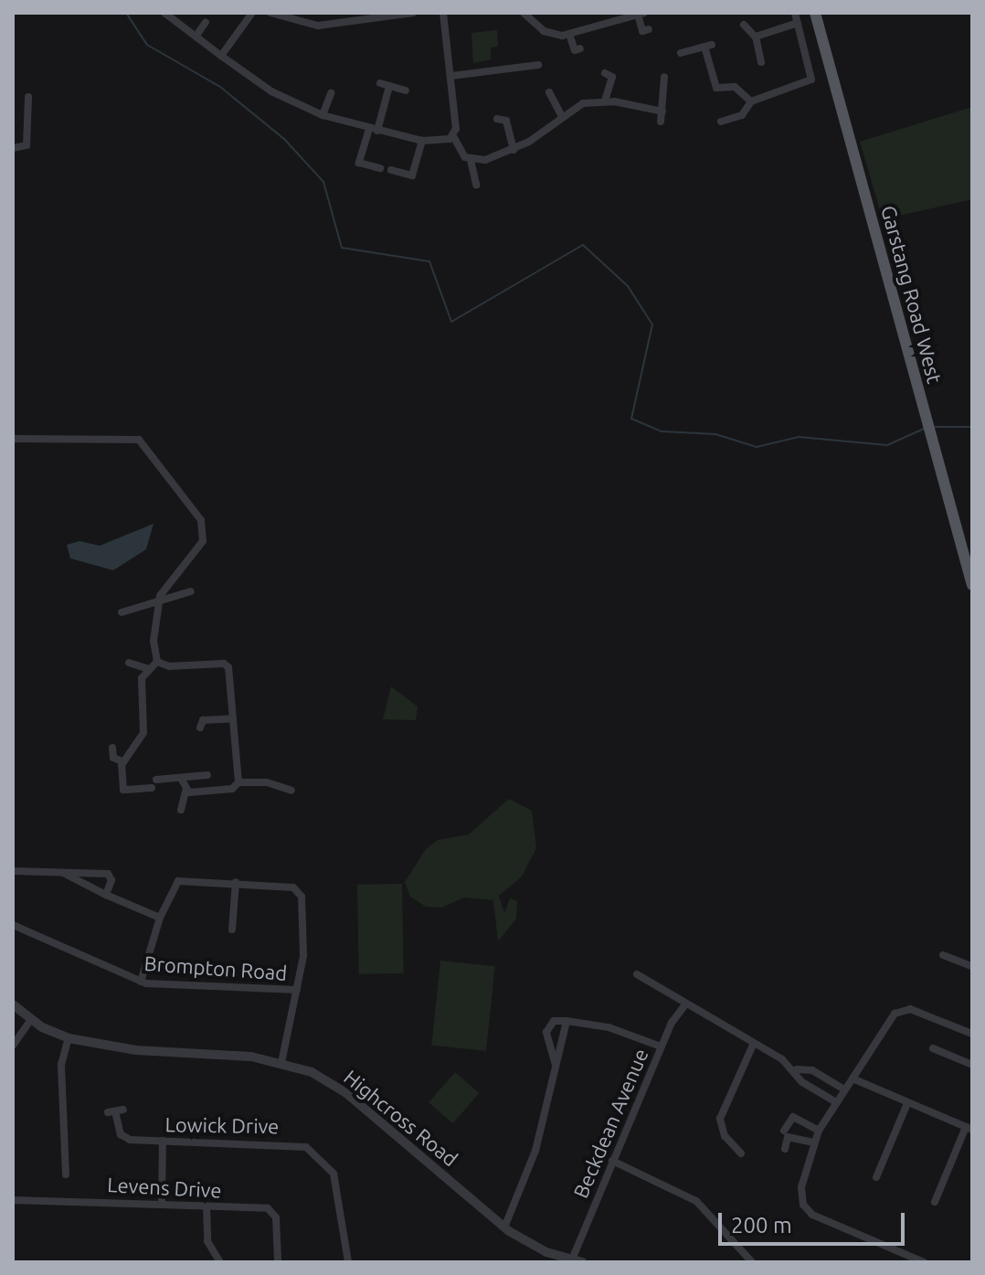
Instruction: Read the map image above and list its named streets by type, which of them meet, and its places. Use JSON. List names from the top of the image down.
{
  "streets": {
    "main road": ["Garstang Road West"],
    "street": [
      "Brompton Road",
      "Highcross Road",
      "Beckdean Avenue",
      "Lowick Drive",
      "Levens Drive"
    ]
  },
  "crossings": [
    ["Highcross Road", "Beckdean Avenue"]
  ],
  "scale_bar": "200 m"
}
